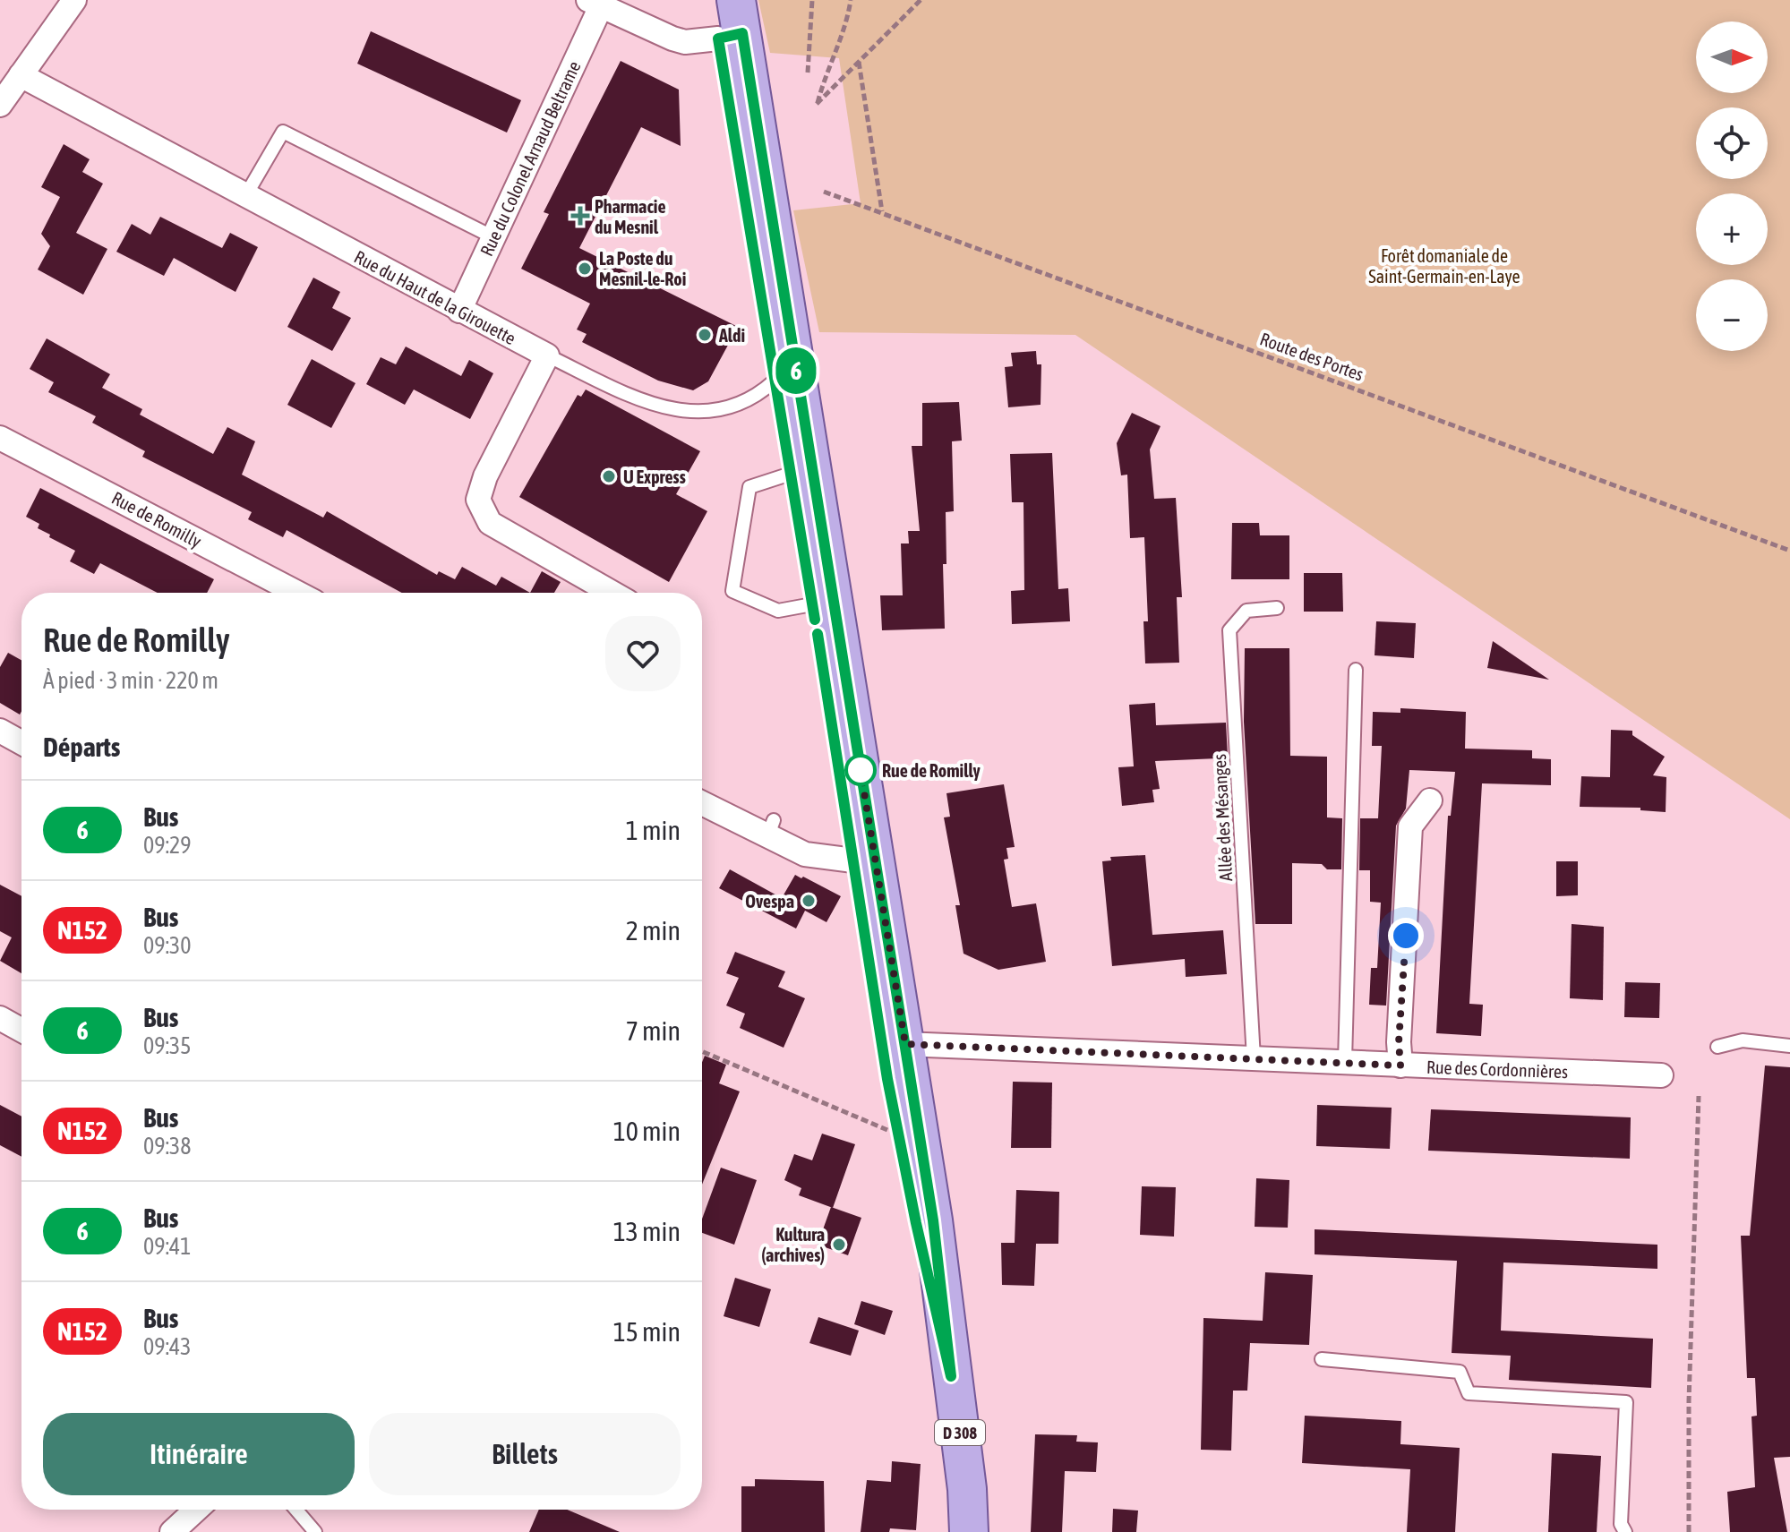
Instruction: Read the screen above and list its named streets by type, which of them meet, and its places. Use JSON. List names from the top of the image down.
{
  "streets": {
    "main road": ["D 308"],
    "street": [
      "Rue du Colonel Arnaud Beltrame",
      "Rue du Haut de la Girouette",
      "Rue de Romilly",
      "Rue des Cordonnières"
    ],
    "lane": ["Allée des Mésanges"],
    "path": ["Route des Portes"]
  },
  "crossings": [
    ["Rue du Colonel Arnaud Beltrame", "Rue du Haut de la Girouette"],
    ["Allée des Mésanges", "Rue des Cordonnières"],
    ["Rue des Cordonnières", "D 308"]
  ],
  "parks": ["Forêt domaniale de Saint-Germain-en-Laye"],
  "places": {
    "health": ["Pharmacie du Mesnil"],
    "other": [
      "La Poste du Mesnil-le-Roi",
      "Aldi",
      "U Express",
      "Rue de Romilly",
      "Ovespa",
      "Kultura (archives)"
    ]
  },
  "lines": ["bus line 6"],
  "north": "right",
  "page": {
    "on_map": "6",
    "map_buttons": ["+", "−"],
    "heading": [
      ["Rue de Romilly", "À pied · 3 min · 220 m"],
      "Départs"
    ],
    "list": [
      {
        "mark": "6",
        "name": "Bus",
        "note": "09:29",
        "value": "1 min"
      },
      {
        "mark": "N152",
        "name": "Bus",
        "note": "09:30",
        "value": "2 min"
      },
      {
        "mark": "6",
        "name": "Bus",
        "note": "09:35",
        "value": "7 min"
      },
      {
        "mark": "N152",
        "name": "Bus",
        "note": "09:38",
        "value": "10 min"
      },
      {
        "mark": "6",
        "name": "Bus",
        "note": "09:41",
        "value": "13 min"
      },
      {
        "mark": "N152",
        "name": "Bus",
        "note": "09:43",
        "value": "15 min"
      }
    ],
    "buttons": ["Itinéraire", "Billets"]
  }
}
